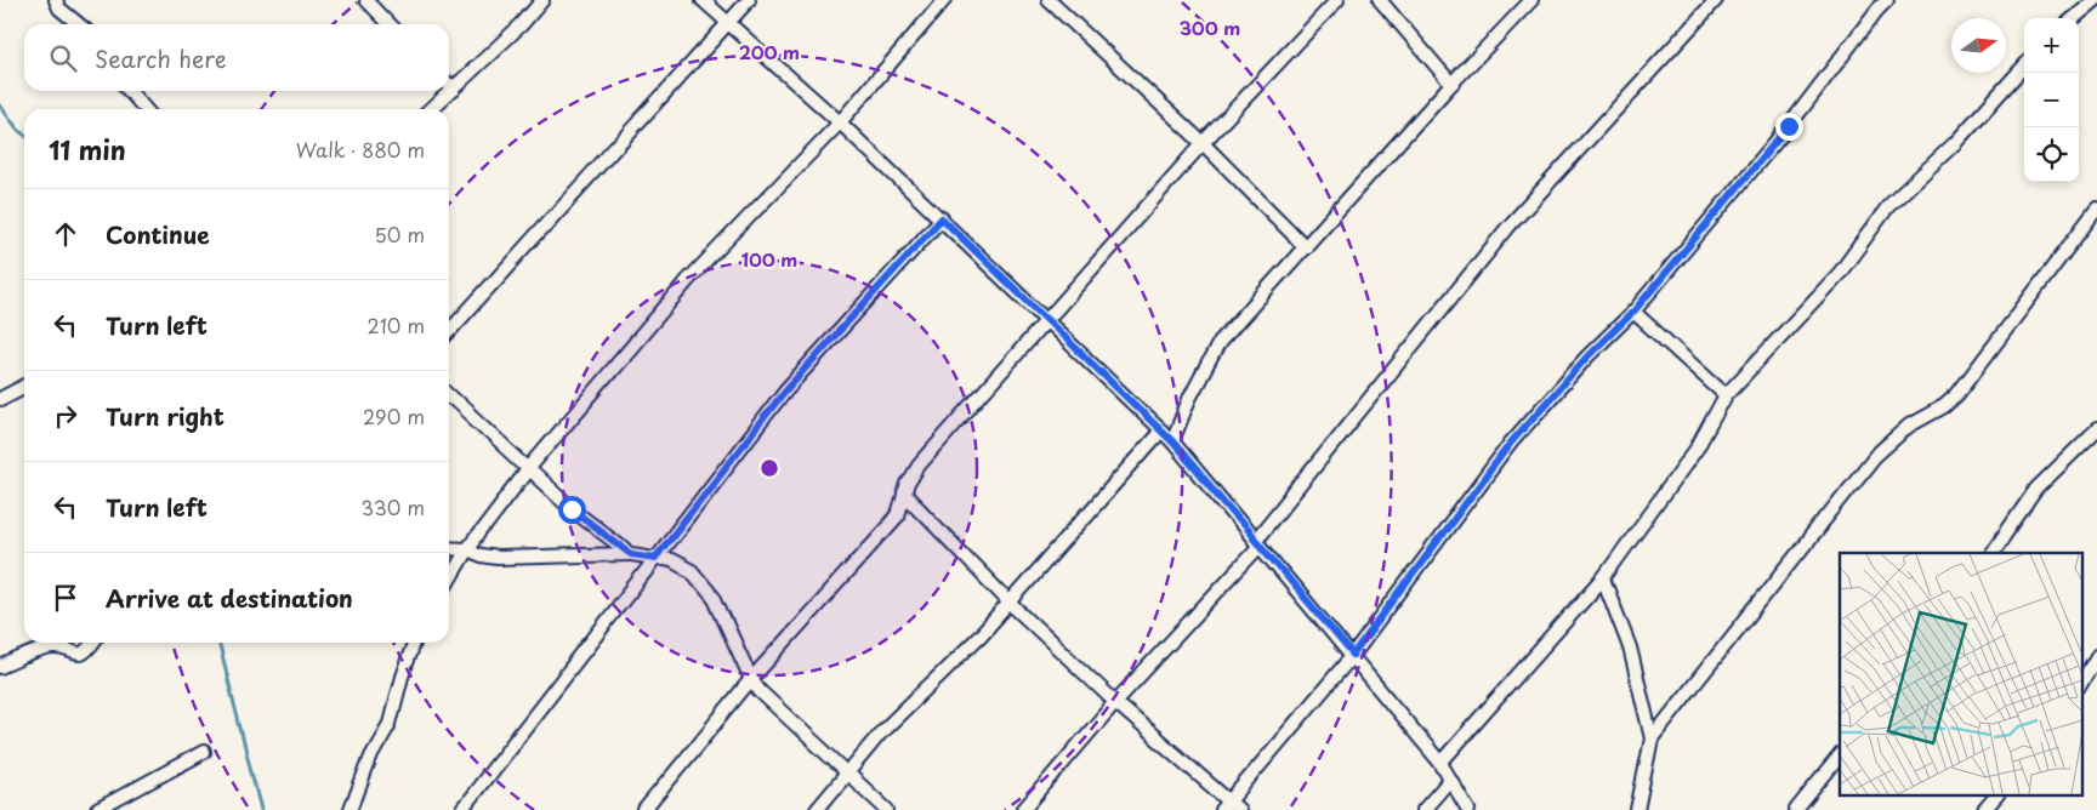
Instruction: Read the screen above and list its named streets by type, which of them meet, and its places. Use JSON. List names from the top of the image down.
{
  "north": "right",
  "page": {
    "map_buttons": ["+", "−"],
    "search": "Search here",
    "heading": ["11 min", "Walk · 880 m"],
    "list": [
      ["Continue", "50 m"],
      ["Turn left", "210 m"],
      ["Turn right", "290 m"],
      ["Turn left", "330 m"],
      "Arrive at destination"
    ]
  },
  "rings": ["300 m", "200 m", "100 m"]
}
